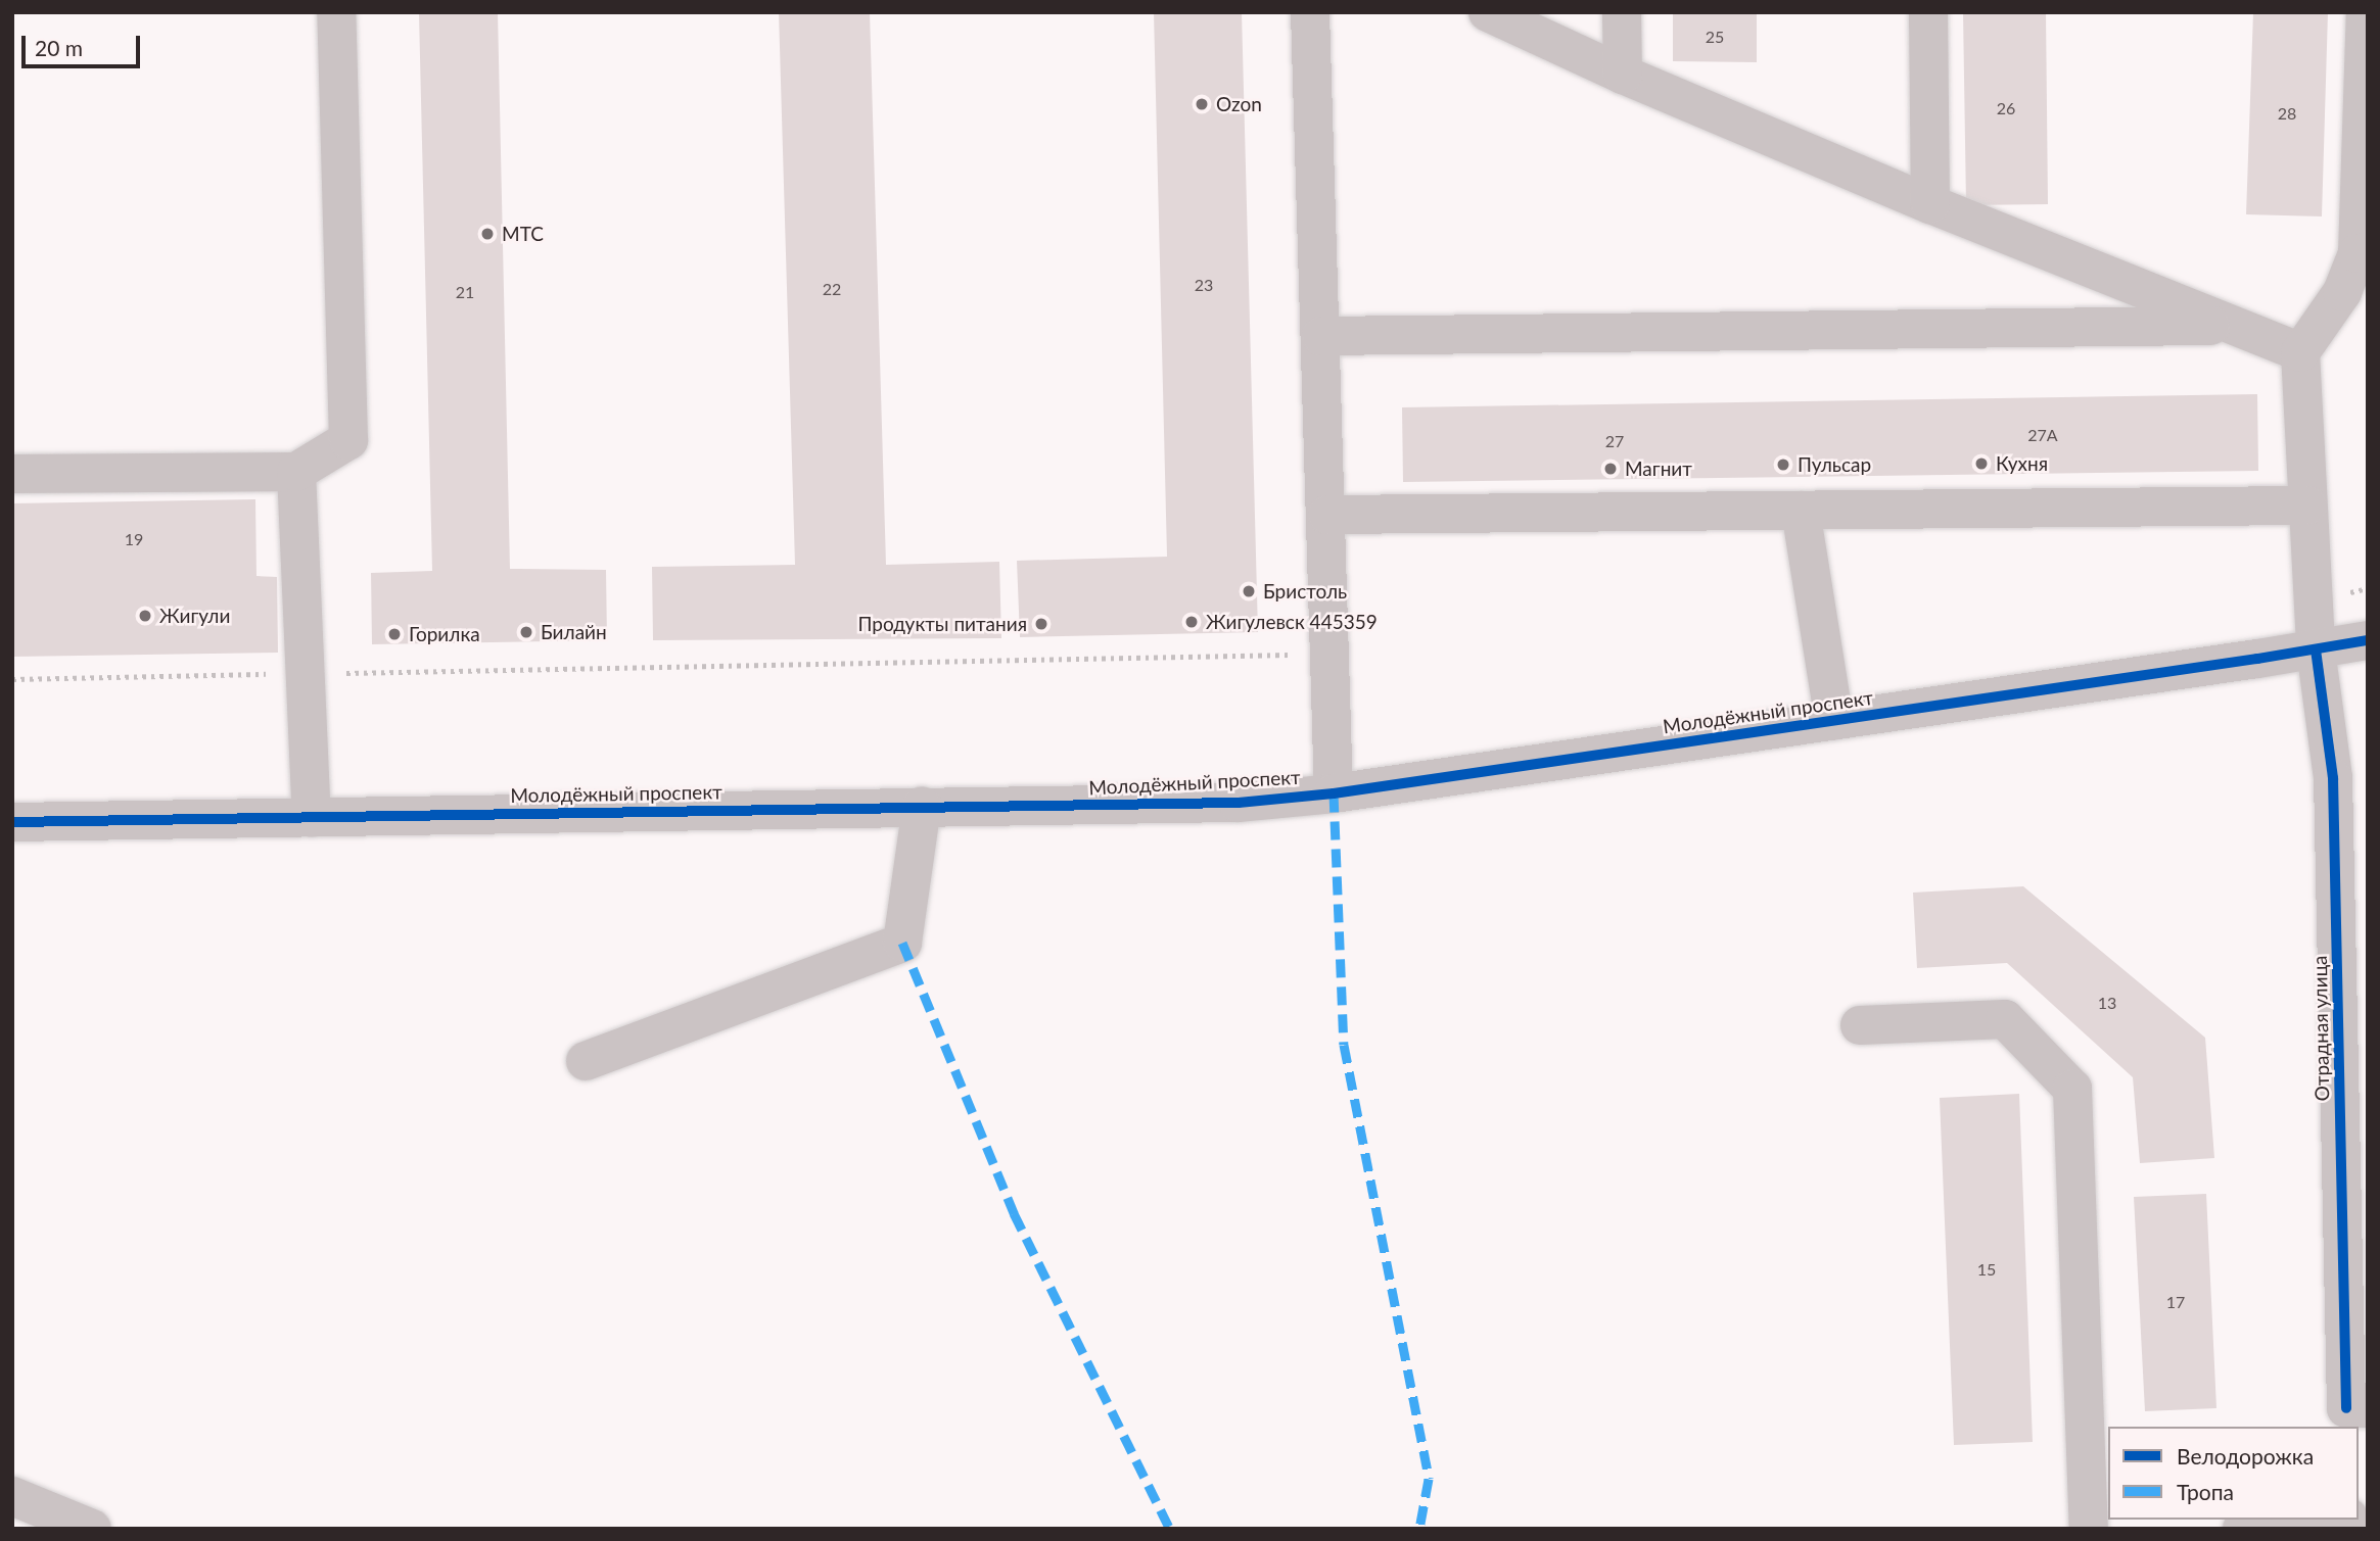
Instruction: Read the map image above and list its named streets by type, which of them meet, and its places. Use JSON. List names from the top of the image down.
{
  "streets": {
    "street": ["Молодёжный проспект", "Отрадная улица"]
  },
  "crossings": [
    ["Молодёжный проспект", "Отрадная улица"]
  ],
  "places": [
    "Ozon",
    "МТС",
    "Кухня",
    "Пульсар",
    "Магнит",
    "Бристоль",
    "Жигули",
    "Жигулевск 445359",
    "Продукты питания",
    "Билайн",
    "Горилка"
  ],
  "house_numbers": [
    "25",
    "26",
    "28",
    "23",
    "22",
    "21",
    "27А",
    "27",
    "19",
    "13",
    "15",
    "17"
  ],
  "legend": ["Велодорожка", "Тропа"],
  "scale_bar": "20 m"
}
